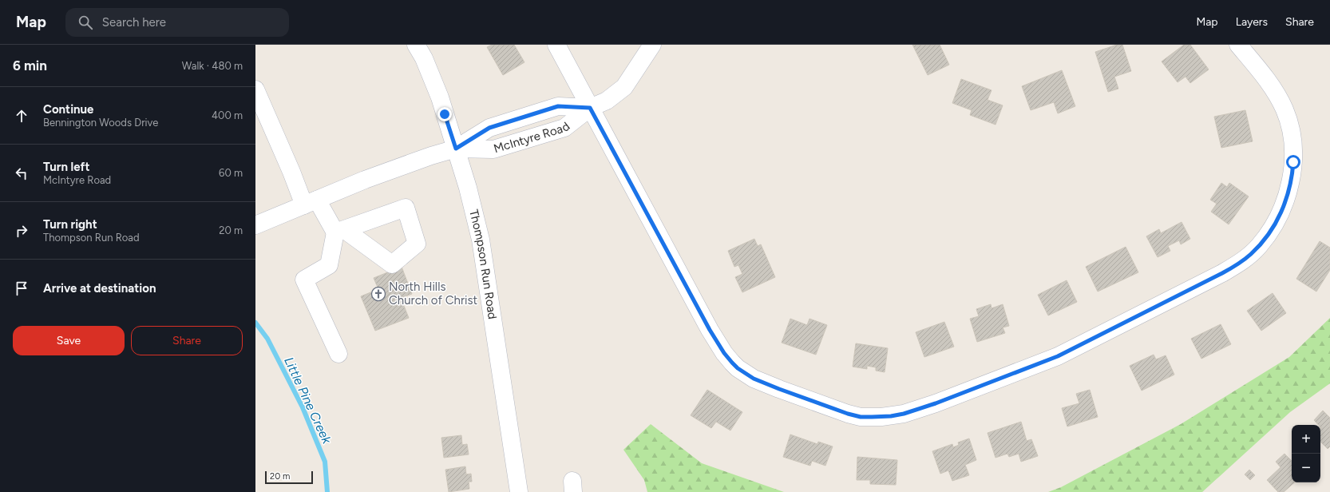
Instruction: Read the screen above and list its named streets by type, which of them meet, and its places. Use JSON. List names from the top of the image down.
{
  "streets": {
    "street": ["McIntyre Road", "Thompson Run Road"]
  },
  "crossings": [
    ["McIntyre Road", "Thompson Run Road"]
  ],
  "water": ["Little Pine Creek"],
  "places": {
    "church": ["North Hills Church of Christ"]
  },
  "scale_bar": "20 m",
  "page": {
    "header": "Map",
    "search": "Search here",
    "nav": ["Map", "Layers", "Share"],
    "heading": ["6 min", "Walk · 480 m"],
    "list": [
      ["Continue", "Bennington Woods Drive", "400 m"],
      ["Turn left", "McIntyre Road", "60 m"],
      ["Turn right", "Thompson Run Road", "20 m"],
      "Arrive at destination"
    ],
    "buttons": ["Save", "Share"],
    "map_buttons": ["+", "−"],
    "scale": "20 m"
  }
}
